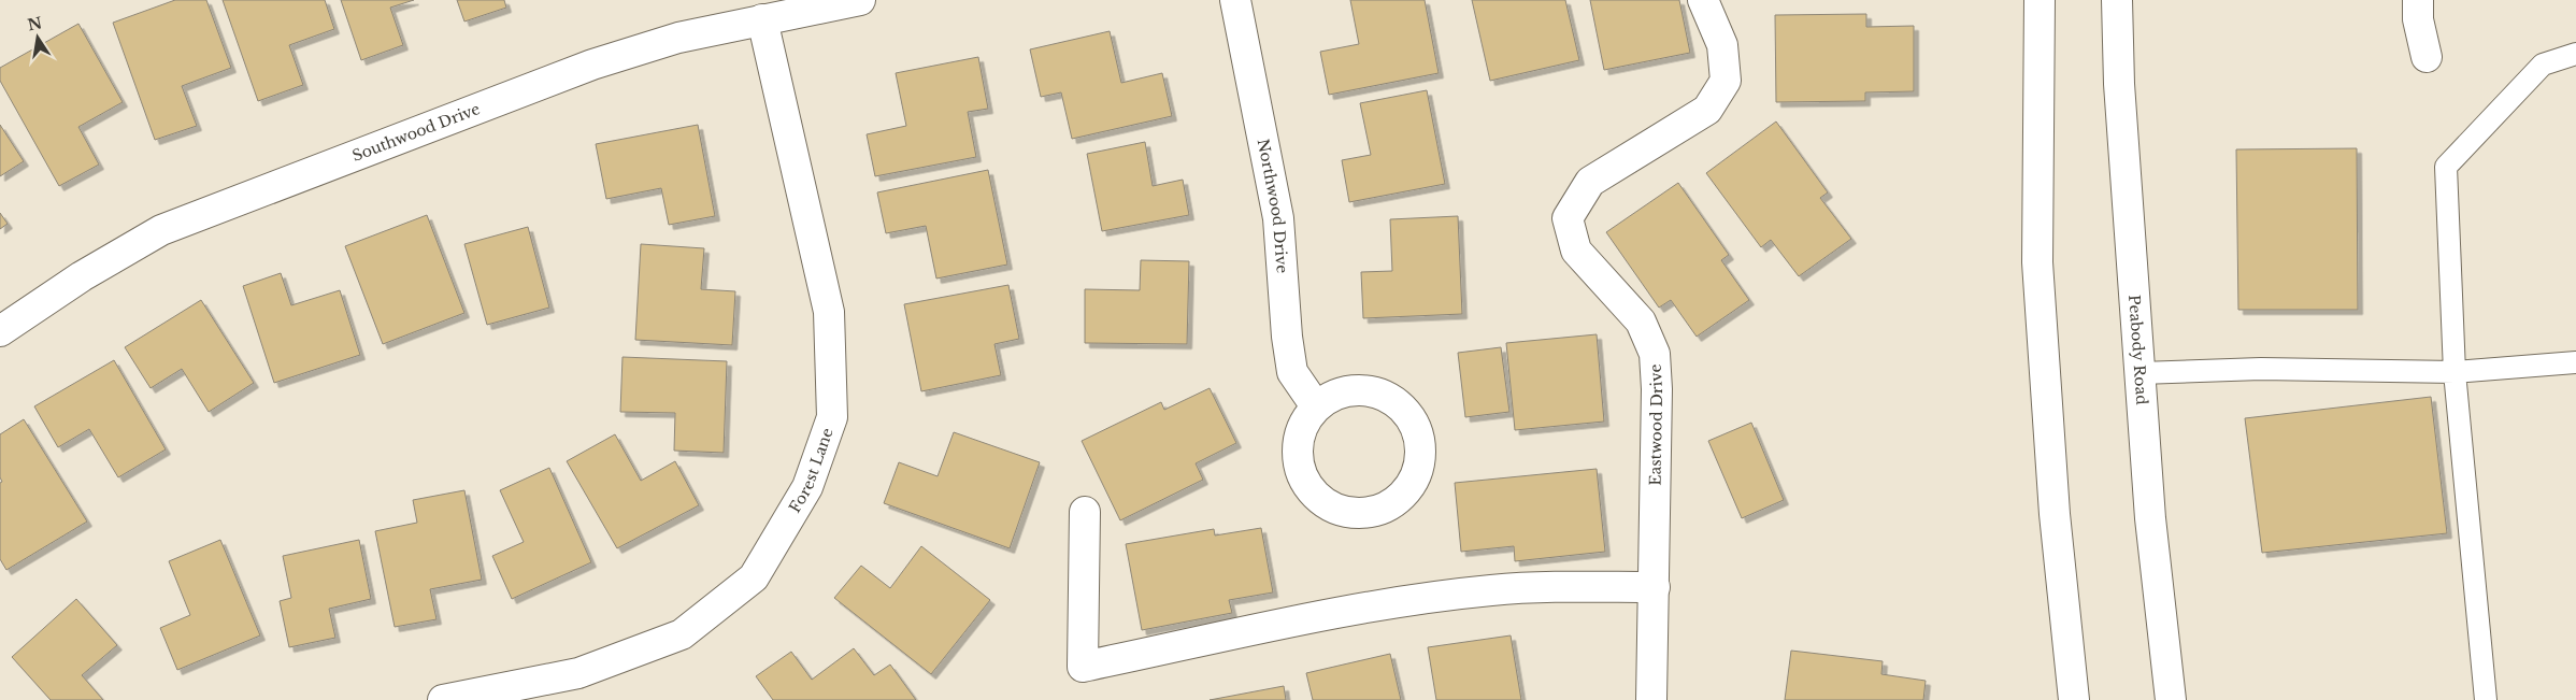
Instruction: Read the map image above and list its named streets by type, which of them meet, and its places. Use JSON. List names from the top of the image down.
{
  "streets": {
    "street": [
      "Southwood Drive",
      "Northwood Drive",
      "Peabody Road",
      "Eastwood Drive",
      "Forest Lane"
    ]
  },
  "crossings": [
    ["Southwood Drive", "Forest Lane"]
  ],
  "north": "top"
}
